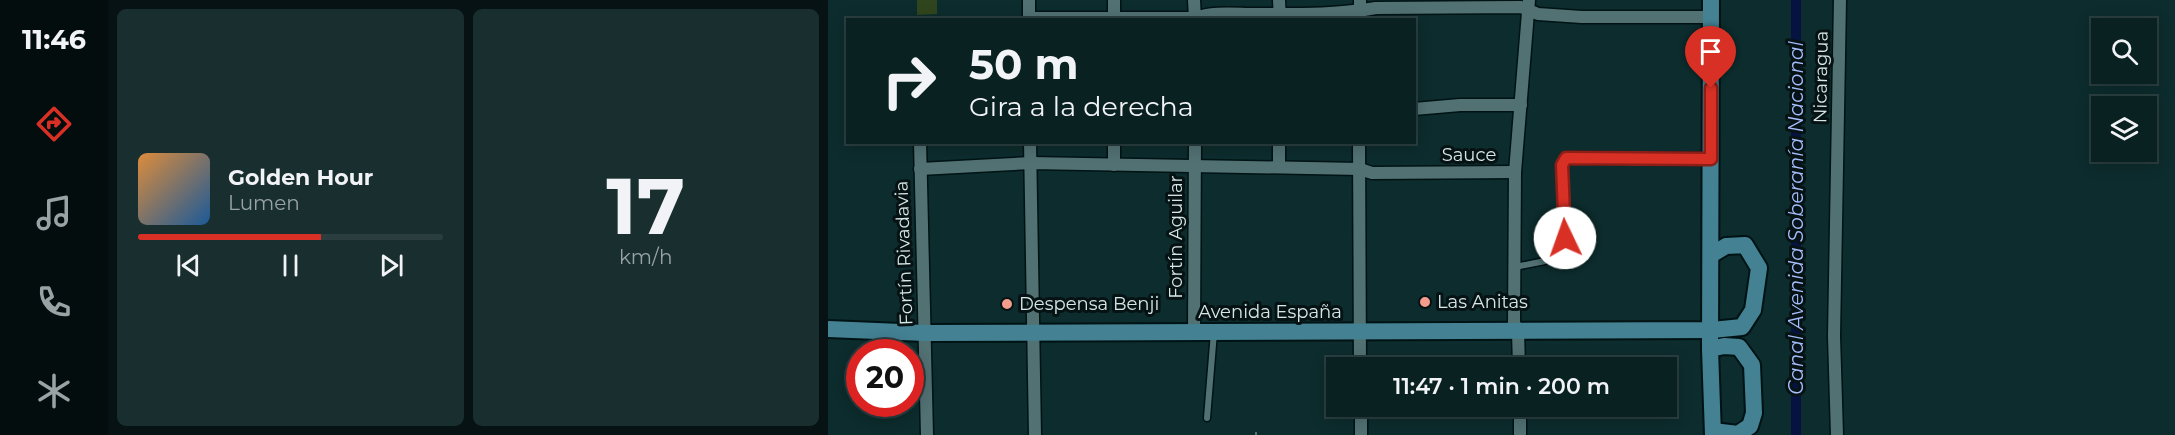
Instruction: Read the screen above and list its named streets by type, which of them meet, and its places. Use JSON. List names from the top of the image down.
{
  "streets": {
    "main road": ["Avenida España"],
    "street": [
      "Nicaragua",
      "Sauce",
      "Fortín Aguilar",
      "Fortín Rivadavia"
    ]
  },
  "crossings": [
    ["Sauce", "Fortín Aguilar"],
    ["Sauce", "Fortín Rivadavia"],
    ["Fortín Aguilar", "Avenida España"],
    ["Fortín Rivadavia", "Avenida España"]
  ],
  "water": ["Canal Avenida Soberanía Nacional"],
  "places": ["Las Anitas", "Despensa Benji"],
  "page": {
    "tabs": "11:46",
    "tile": ["17", "km/h"],
    "turn": ["50 m", "Gira a la derecha"],
    "song": ["Golden Hour", "Lumen"],
    "limit": "20",
    "trip": "11:47 · 1 min · 200 m"
  }
}
